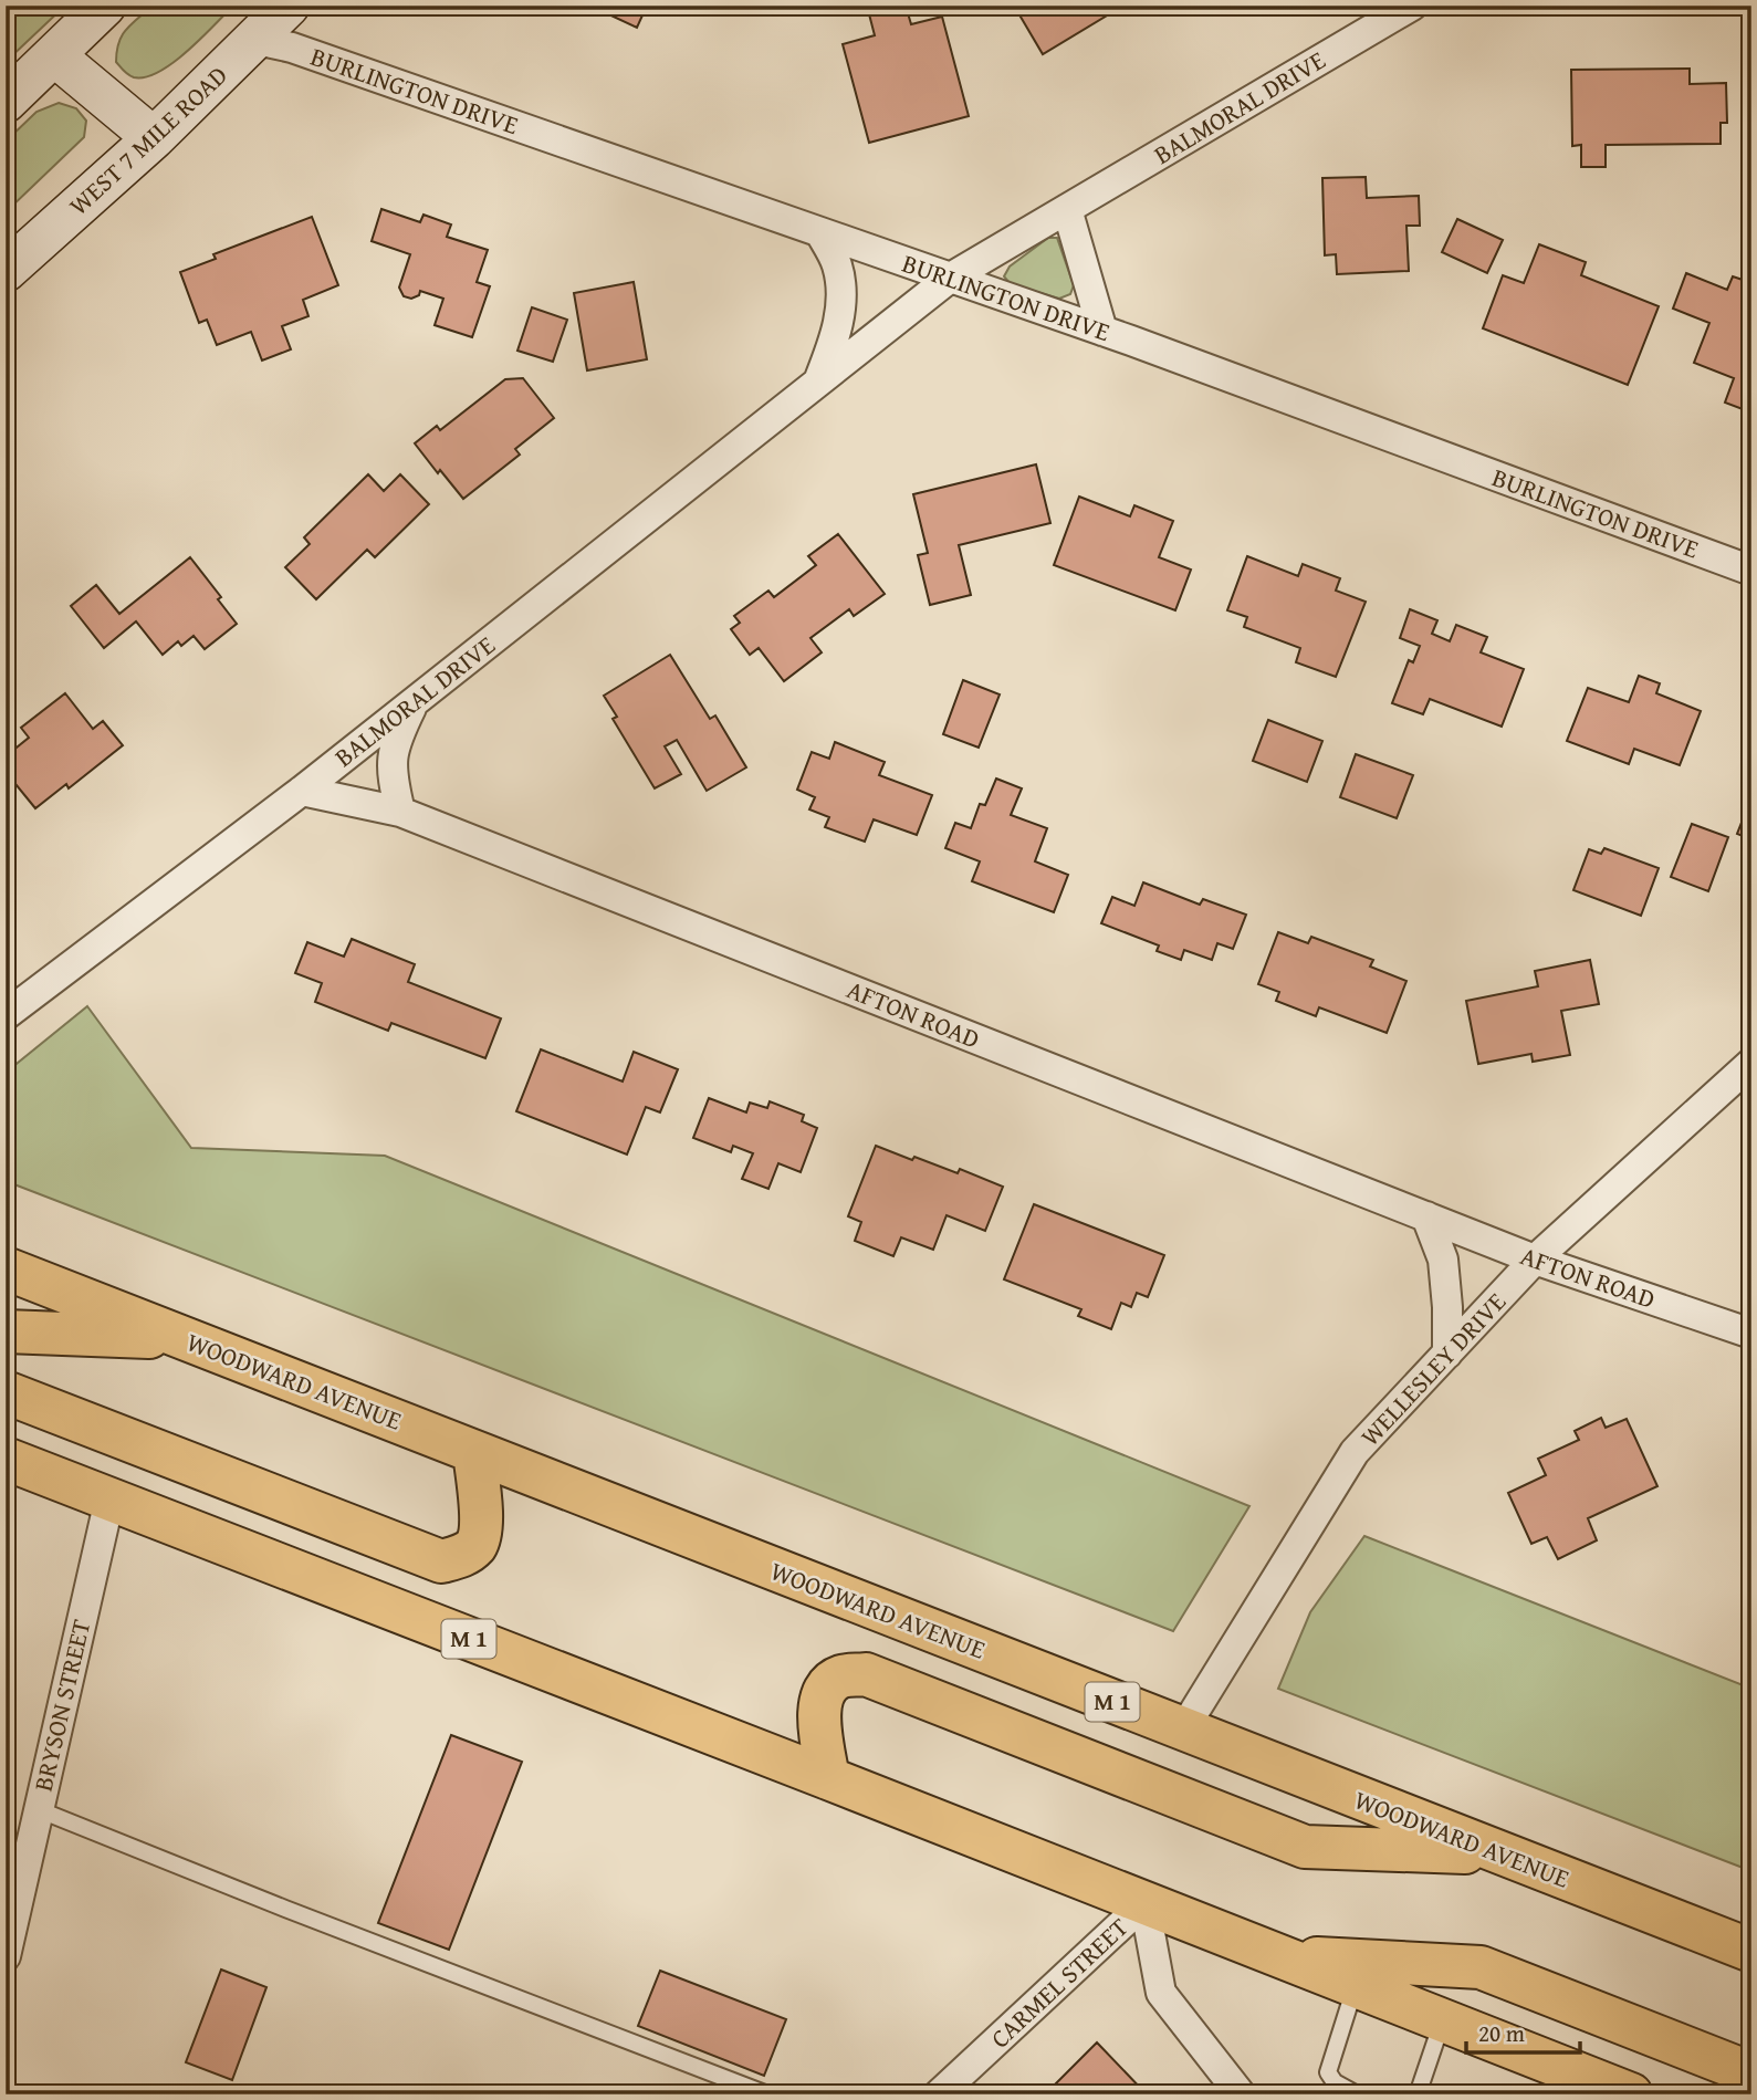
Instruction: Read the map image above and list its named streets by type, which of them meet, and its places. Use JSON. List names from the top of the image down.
{
  "streets": {
    "main road": ["WEST 7 MILE ROAD", "WOODWARD AVENUE", "M 1"],
    "street": [
      "BURLINGTON DRIVE",
      "BALMORAL DRIVE",
      "AFTON ROAD",
      "WELLESLEY DRIVE",
      "BRYSON STREET",
      "CARMEL STREET"
    ]
  },
  "crossings": [
    ["BURLINGTON DRIVE", "BALMORAL DRIVE"],
    ["BURLINGTON DRIVE", "WEST 7 MILE ROAD"],
    ["BALMORAL DRIVE", "AFTON ROAD"],
    ["AFTON ROAD", "WELLESLEY DRIVE"],
    ["WELLESLEY DRIVE", "WOODWARD AVENUE"],
    ["M 1", "BRYSON STREET"],
    ["M 1", "CARMEL STREET"]
  ],
  "scale_bar": "20 m"
}
